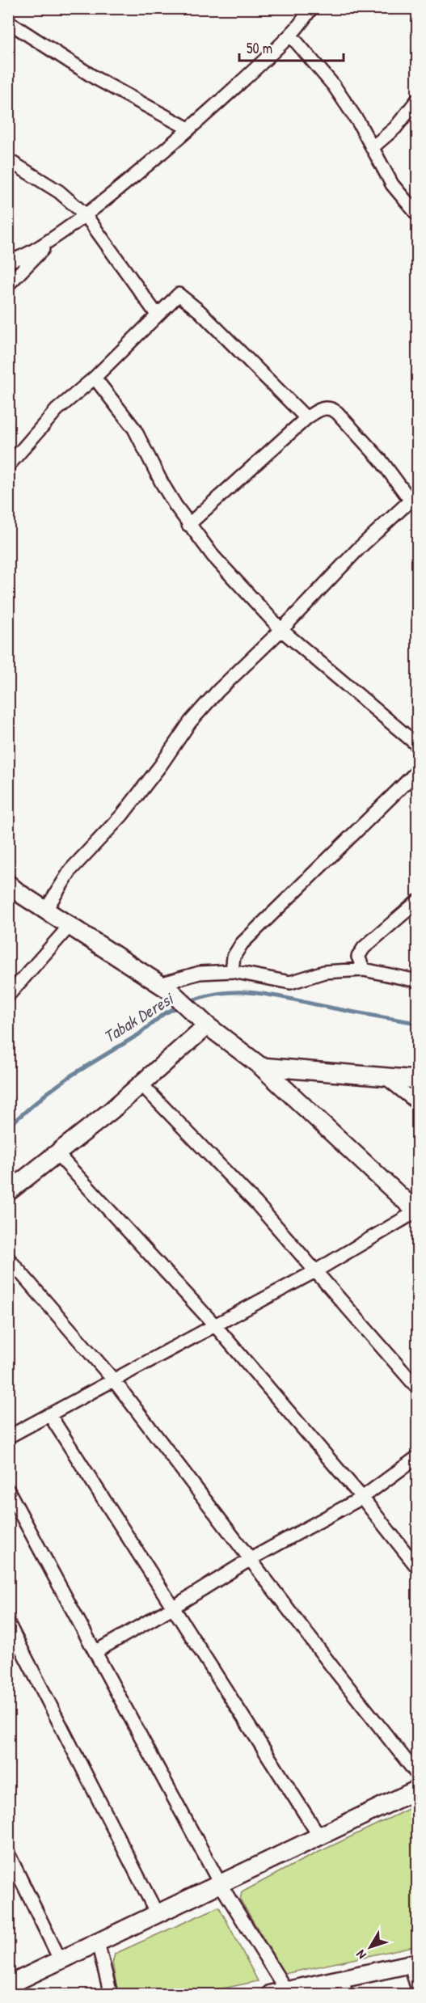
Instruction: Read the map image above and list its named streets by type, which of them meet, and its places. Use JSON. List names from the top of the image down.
{
  "water": ["Tabak Deresi"],
  "scale_bar": "50 m",
  "north": "bottom left"
}
